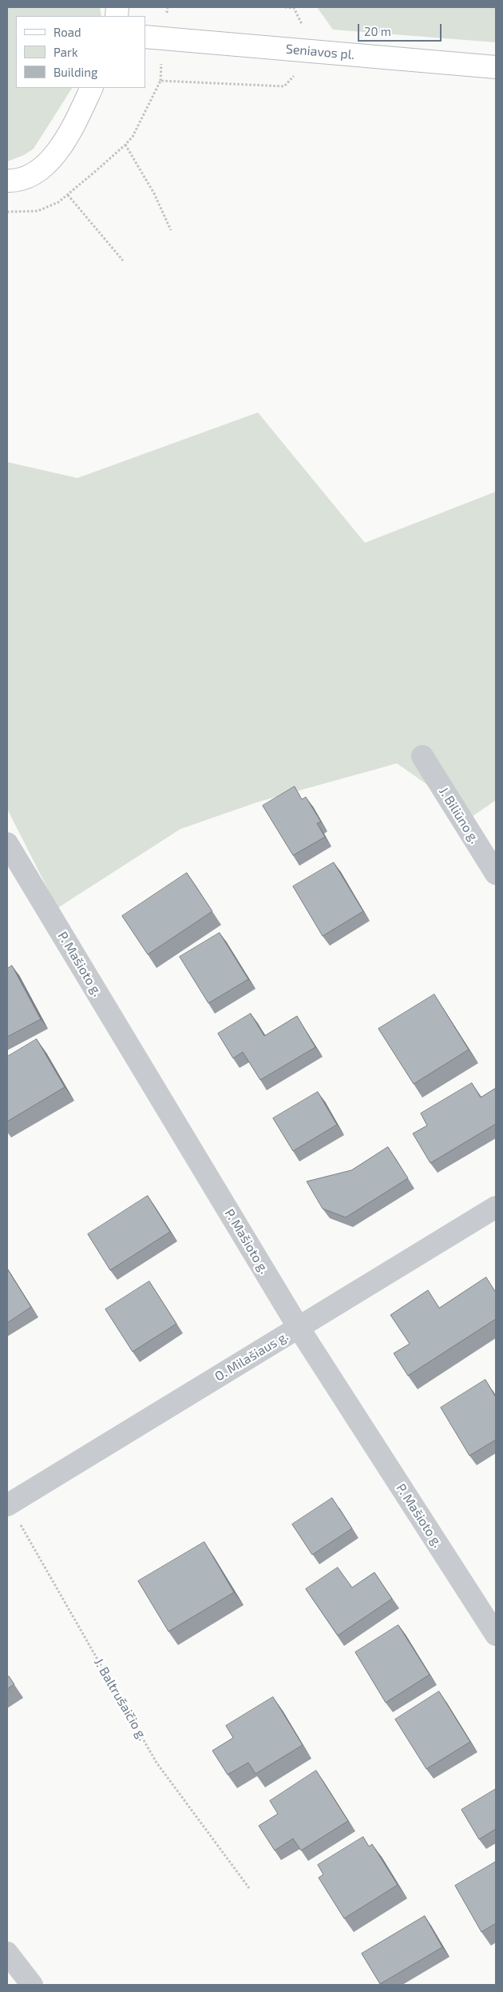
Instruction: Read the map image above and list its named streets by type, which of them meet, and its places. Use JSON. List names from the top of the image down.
{
  "streets": {
    "street": [
      "Seniavos pl.",
      "J. Biliūno g.",
      "P. Mašioto g.",
      "O. Milašiaus g."
    ],
    "path": ["J. Baltrušaičio g."]
  },
  "crossings": [
    ["P. Mašioto g.", "O. Milašiaus g."],
    ["O. Milašiaus g.", "J. Baltrušaičio g."]
  ],
  "legend": ["Road", "Park", "Building"],
  "scale_bar": "20 m"
}
